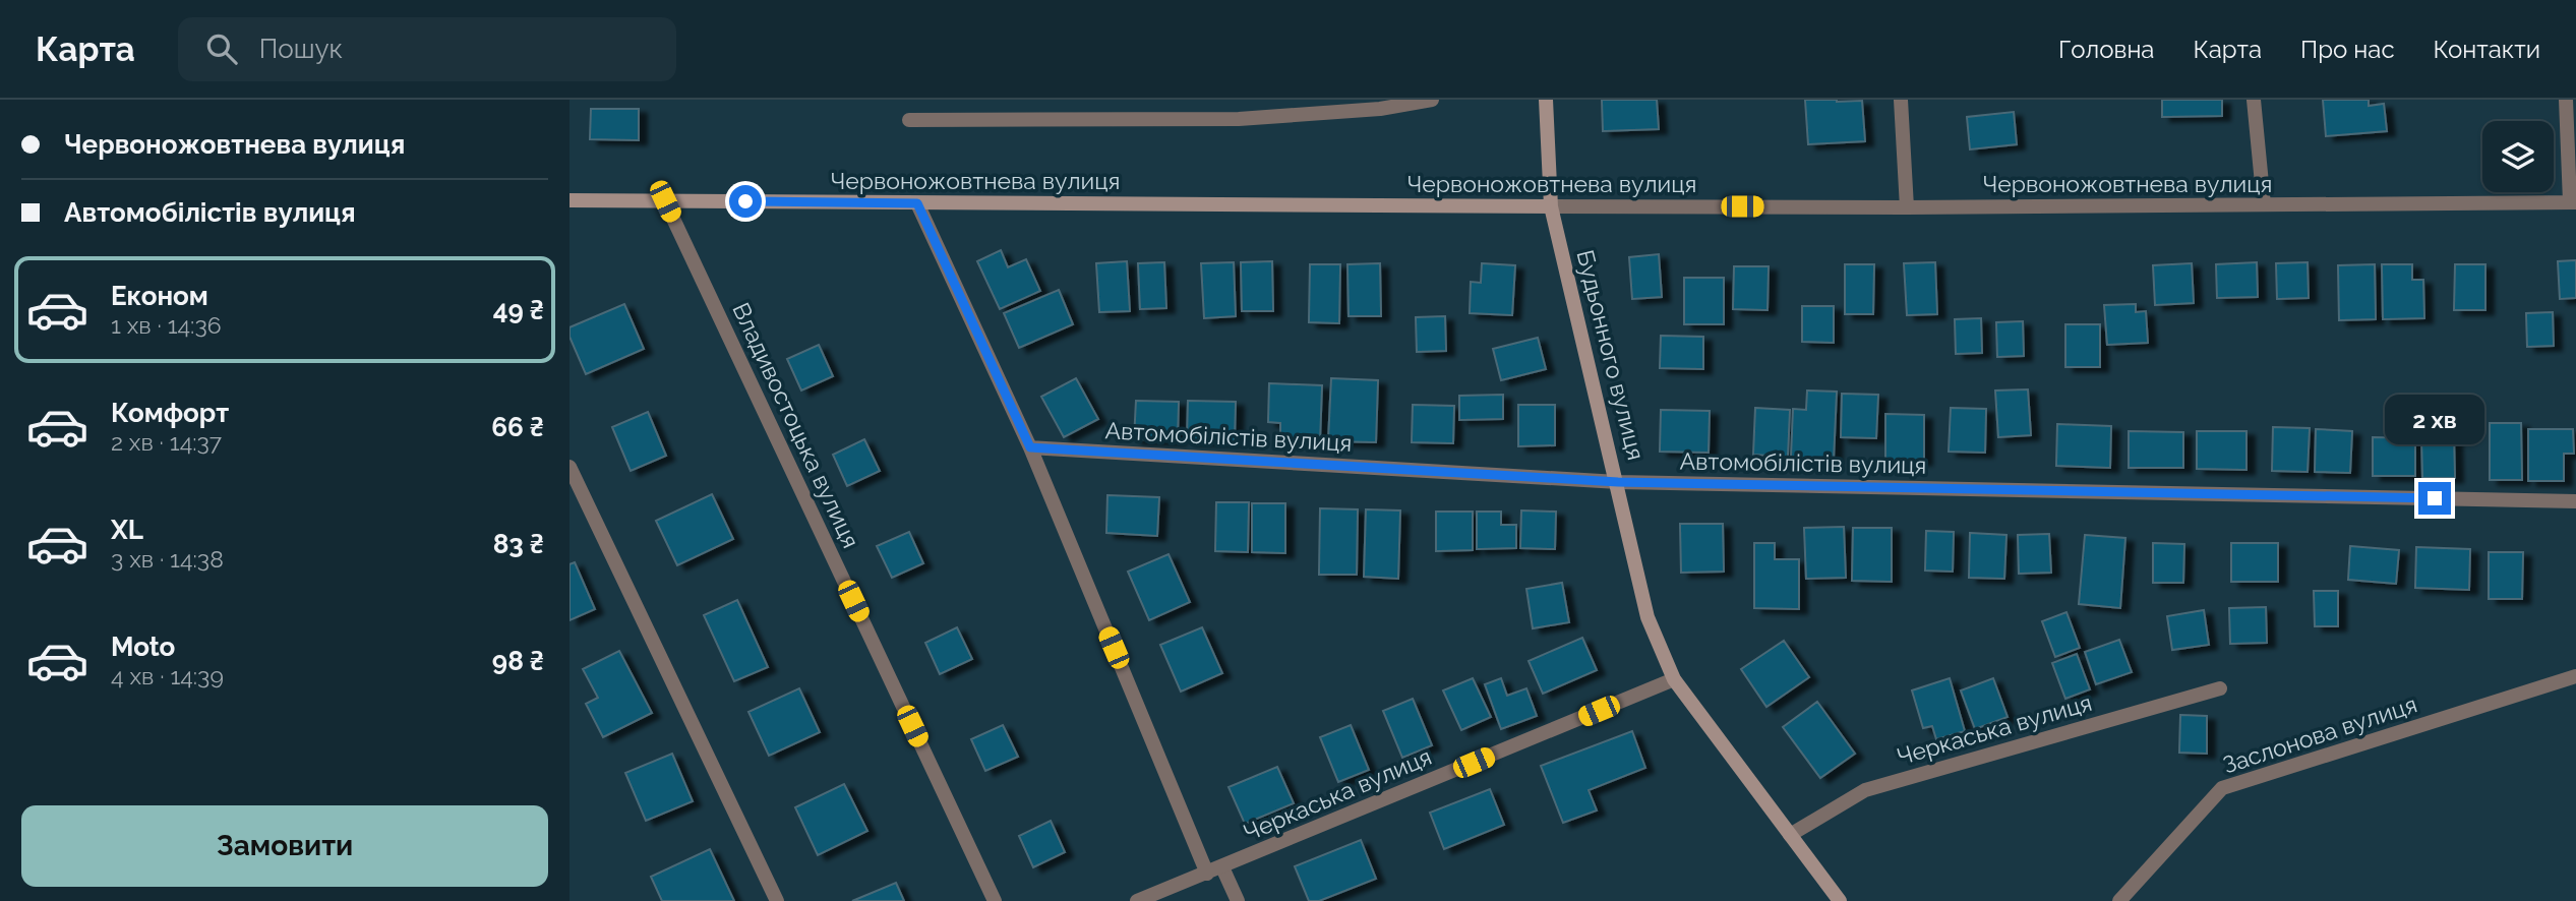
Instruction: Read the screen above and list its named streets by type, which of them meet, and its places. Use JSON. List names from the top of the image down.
{
  "streets": {
    "main road": ["Червоножовтнева вулиця", "Будьонного вулиця"],
    "street": [
      "Владивостоцька вулиця",
      "Автомобілістів вулиця",
      "Черкаська вулиця",
      "Заслонова вулиця"
    ]
  },
  "crossings": [
    ["Червоножовтнева вулиця", "Будьонного вулиця"],
    ["Червоножовтнева вулиця", "Владивостоцька вулиця"],
    ["Будьонного вулиця", "Автомобілістів вулиця"],
    ["Будьонного вулиця", "Черкаська вулиця"]
  ],
  "page": {
    "header": "Карта",
    "search": "Пошук",
    "nav": [
      "Головна",
      "Карта",
      "Про нас",
      "Контакти"
    ],
    "banner": ["Червоножовтнева вулиця", "Автомобілістів вулиця"],
    "list": [
      {
        "name": "Економ",
        "note": "1 хв · 14:36",
        "value": "49 ₴"
      },
      {
        "name": "Комфорт",
        "note": "2 хв · 14:37",
        "value": "66 ₴"
      },
      {
        "name": "XL",
        "note": "3 хв · 14:38",
        "value": "83 ₴"
      },
      {
        "name": "Moto",
        "note": "4 хв · 14:39",
        "value": "98 ₴"
      }
    ],
    "bubble": "2 хв",
    "buttons": "Замовити"
  }
}
